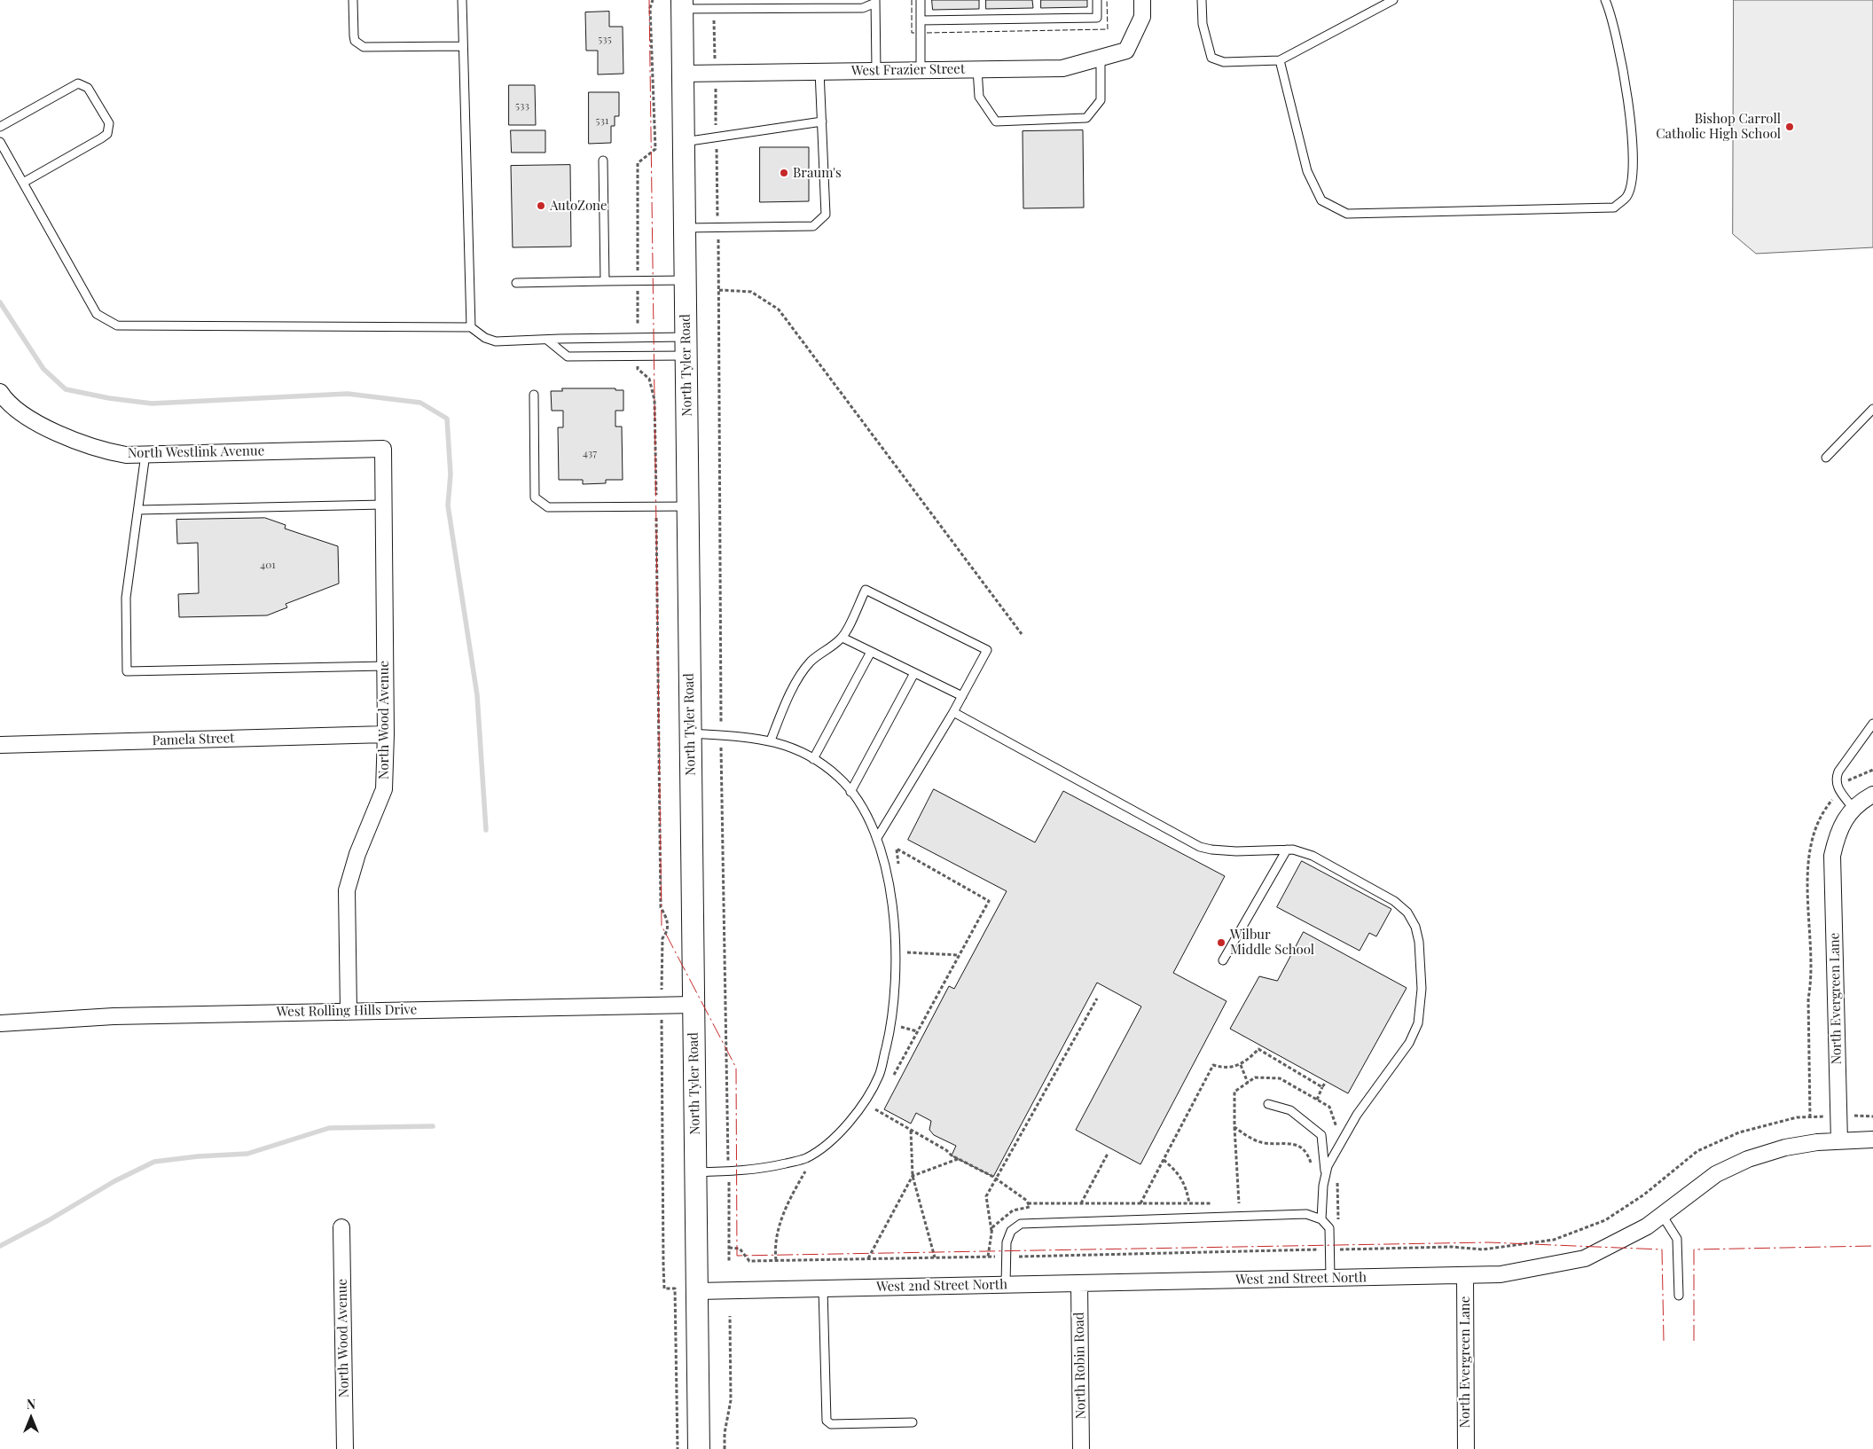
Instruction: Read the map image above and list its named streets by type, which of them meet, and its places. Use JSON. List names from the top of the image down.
{
  "streets": {
    "main road": ["North Tyler Road"],
    "street": [
      "West Frazier Street",
      "North Westlink Avenue",
      "North Wood Avenue",
      "Pamela Street",
      "North Evergreen Lane",
      "West Rolling Hills Drive",
      "West 2nd Street North",
      "North Robin Road"
    ]
  },
  "crossings": [
    ["West Frazier Street", "North Tyler Road"],
    ["North Tyler Road", "West Rolling Hills Drive"],
    ["North Tyler Road", "West 2nd Street North"],
    ["North Westlink Avenue", "North Wood Avenue"],
    ["North Wood Avenue", "Pamela Street"],
    ["North Wood Avenue", "West Rolling Hills Drive"],
    ["North Evergreen Lane", "West 2nd Street North"],
    ["West 2nd Street North", "North Robin Road"]
  ],
  "places": [
    "Bishop Carroll Catholic High School",
    "Braum's",
    "AutoZone",
    "Wilbur Middle School"
  ],
  "house_numbers": [
    "535",
    "533",
    "531",
    "437",
    "401"
  ],
  "north": "top"
}
